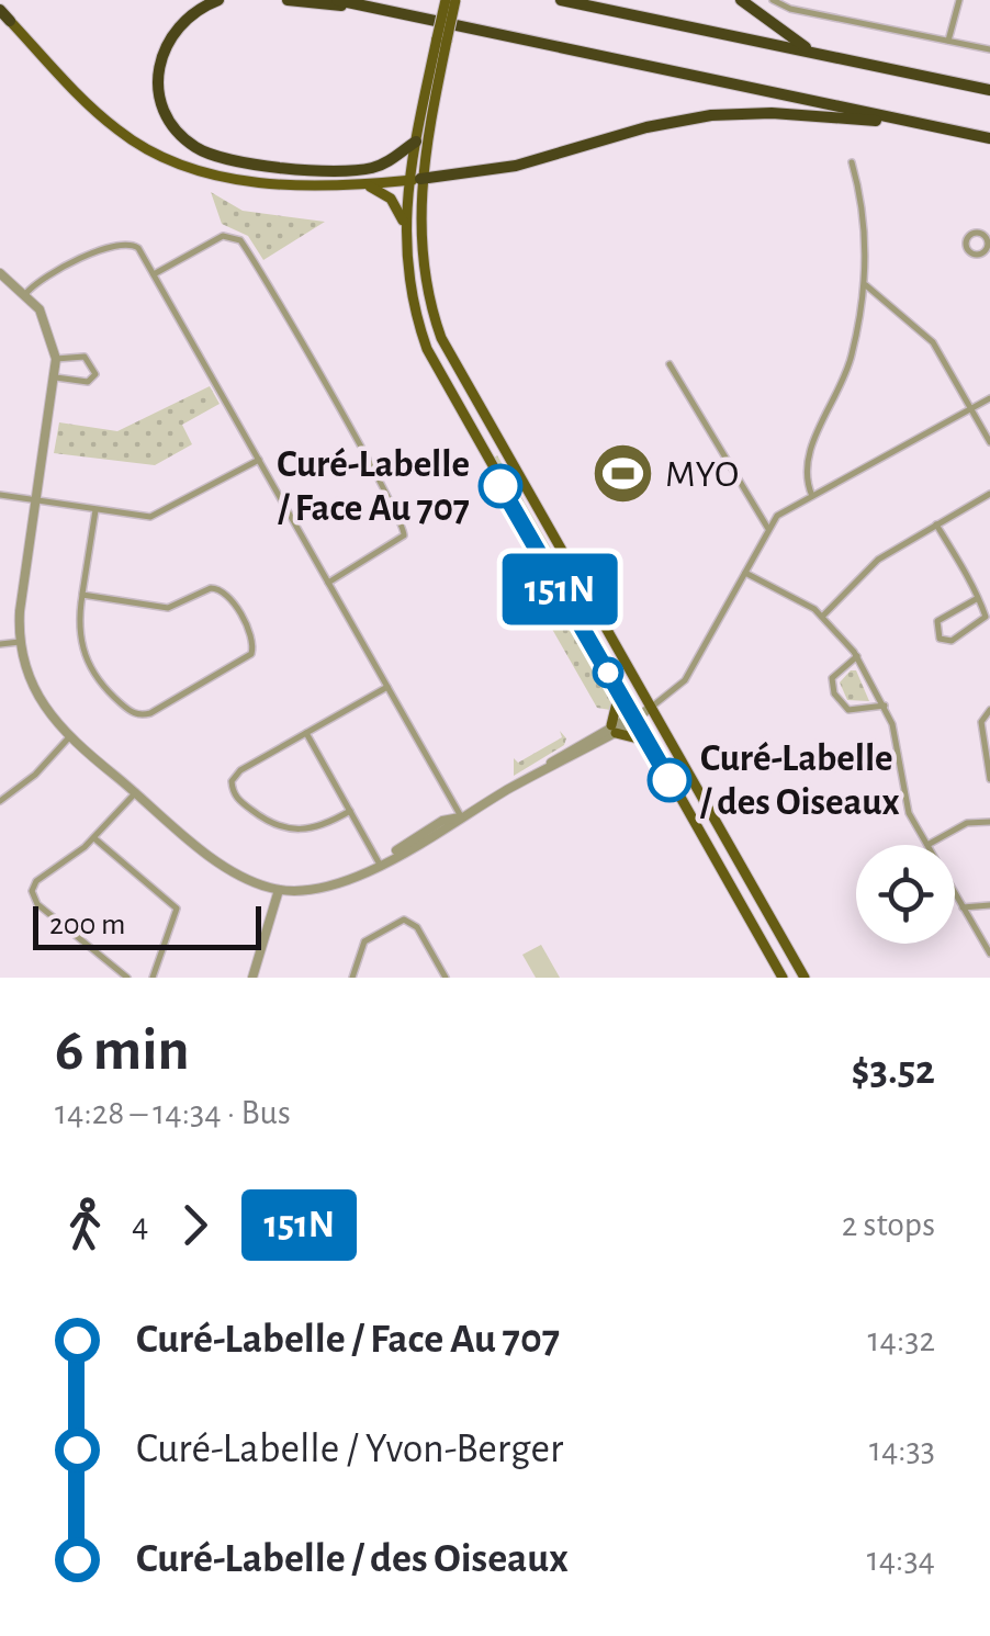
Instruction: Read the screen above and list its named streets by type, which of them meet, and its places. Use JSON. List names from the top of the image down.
{
  "places": {
    "sports": ["MYO"],
    "other": ["Curé-Labelle / Face Au 707", "Curé-Labelle / des Oiseaux"]
  },
  "lines": ["bus line 151N"],
  "scale_bar": "200 m",
  "page": {
    "on_map": "151N",
    "scale": "200 m",
    "heading": ["6 min", "14:28 – 14:34 · Bus", "$3.52"],
    "legs": ["4", "151N", "2 stops"],
    "list": [
      {
        "name": "Curé-Labelle / Face Au 707",
        "value": "14:32"
      },
      {
        "name": "Curé-Labelle / Yvon-Berger",
        "value": "14:33"
      },
      {
        "name": "Curé-Labelle / des Oiseaux",
        "value": "14:34"
      }
    ]
  }
}
